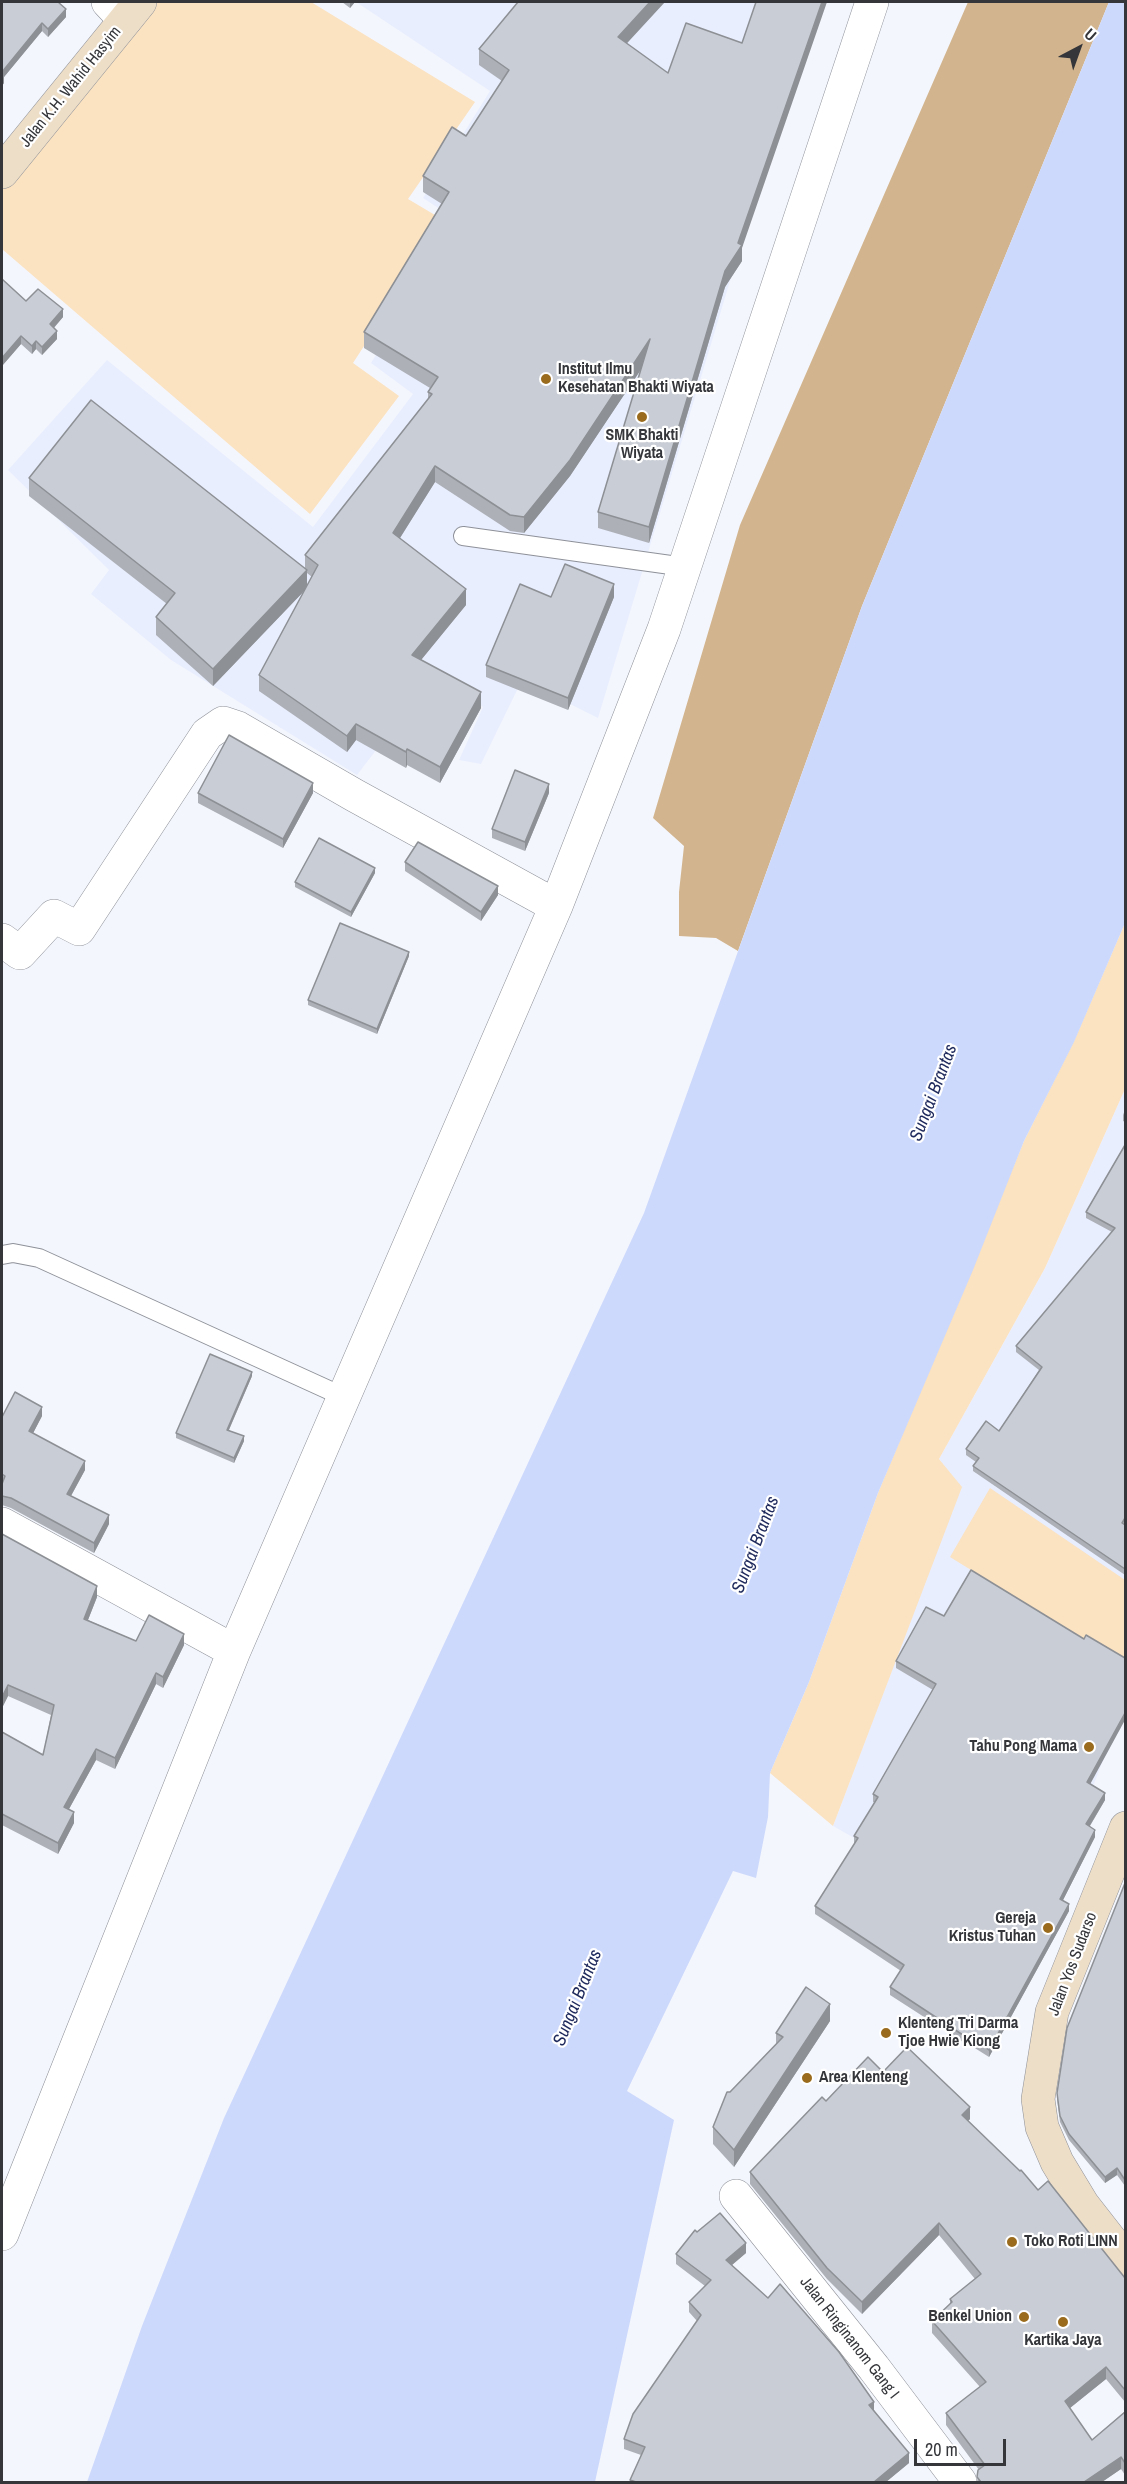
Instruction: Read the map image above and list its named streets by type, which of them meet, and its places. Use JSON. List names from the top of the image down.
{
  "streets": {
    "main road": ["Jalan K.H. Wahid Hasyim", "Jalan Yos Sudarso"],
    "street": ["Jalan Ringinanom Gang I"]
  },
  "water": ["Sungai Brantas"],
  "places": [
    "Institut Ilmu Kesehatan Bhakti Wiyata",
    "SMK Bhakti Wiyata",
    "Tahu Pong Mama",
    "Gereja Kristus Tuhan",
    "Klenteng Tri Darma Tjoe Hwie Kiong",
    "Area Klenteng",
    "Toko Roti LINN",
    "Benkel Union",
    "Kartika Jaya"
  ],
  "scale_bar": "20 m",
  "north": "top right"
}
